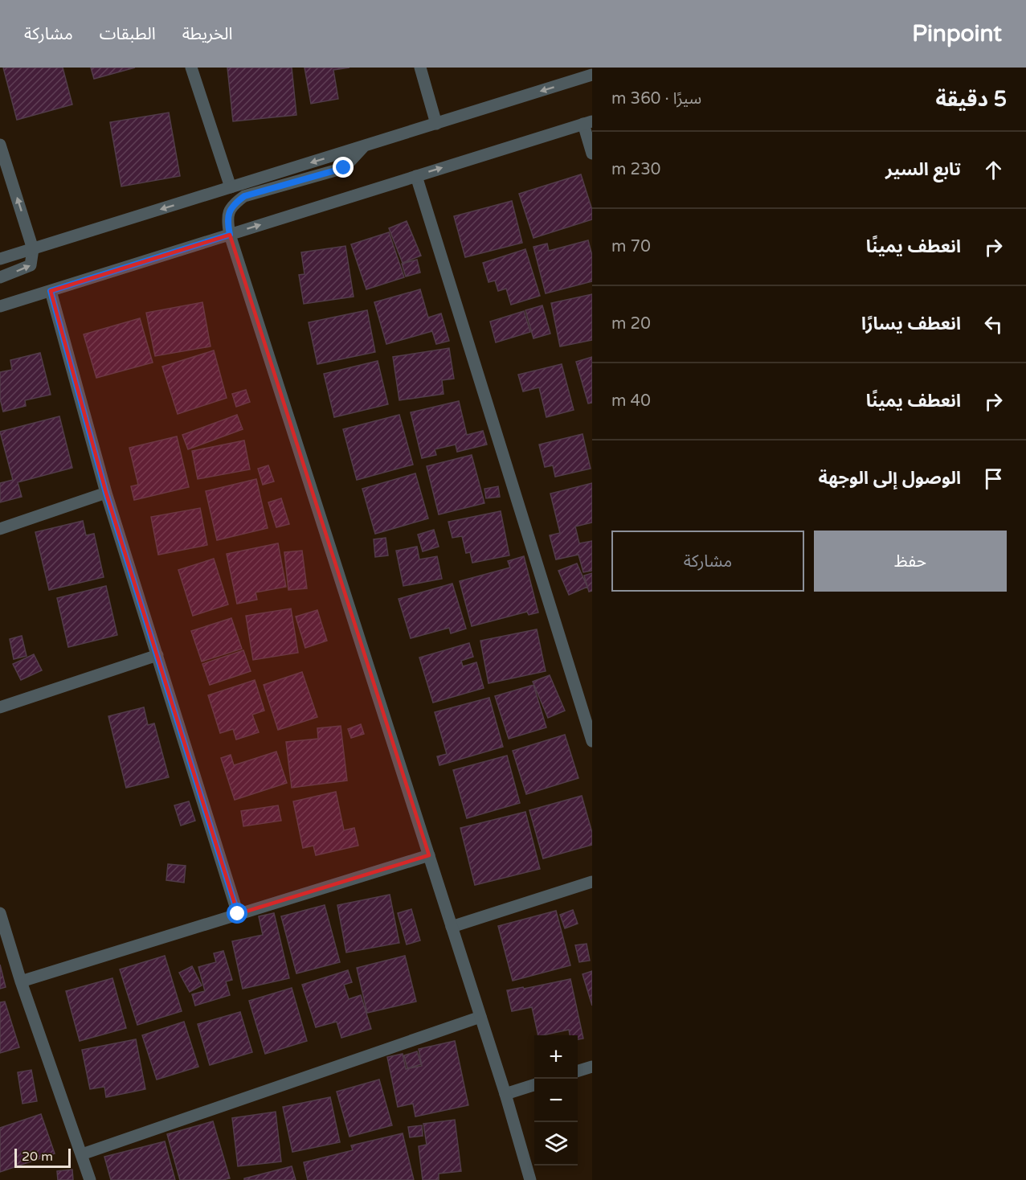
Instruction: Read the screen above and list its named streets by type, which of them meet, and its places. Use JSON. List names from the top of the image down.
{
  "scale_bar": "20 m",
  "page": {
    "header": "Pinpoint",
    "nav": ["الخريطة", "الطبقات", "مشاركة"],
    "heading": ["5 دقيقة", "سيرًا · 360 m"],
    "list": [
      ["تابع السير", "230 m"],
      ["انعطف يمينًا", "70 m"],
      ["انعطف يسارًا", "20 m"],
      ["انعطف يمينًا", "40 m"],
      "الوصول إلى الوجهة"
    ],
    "buttons": ["حفظ", "مشاركة"],
    "map_buttons": ["+", "−"],
    "scale": "20 m"
  }
}
